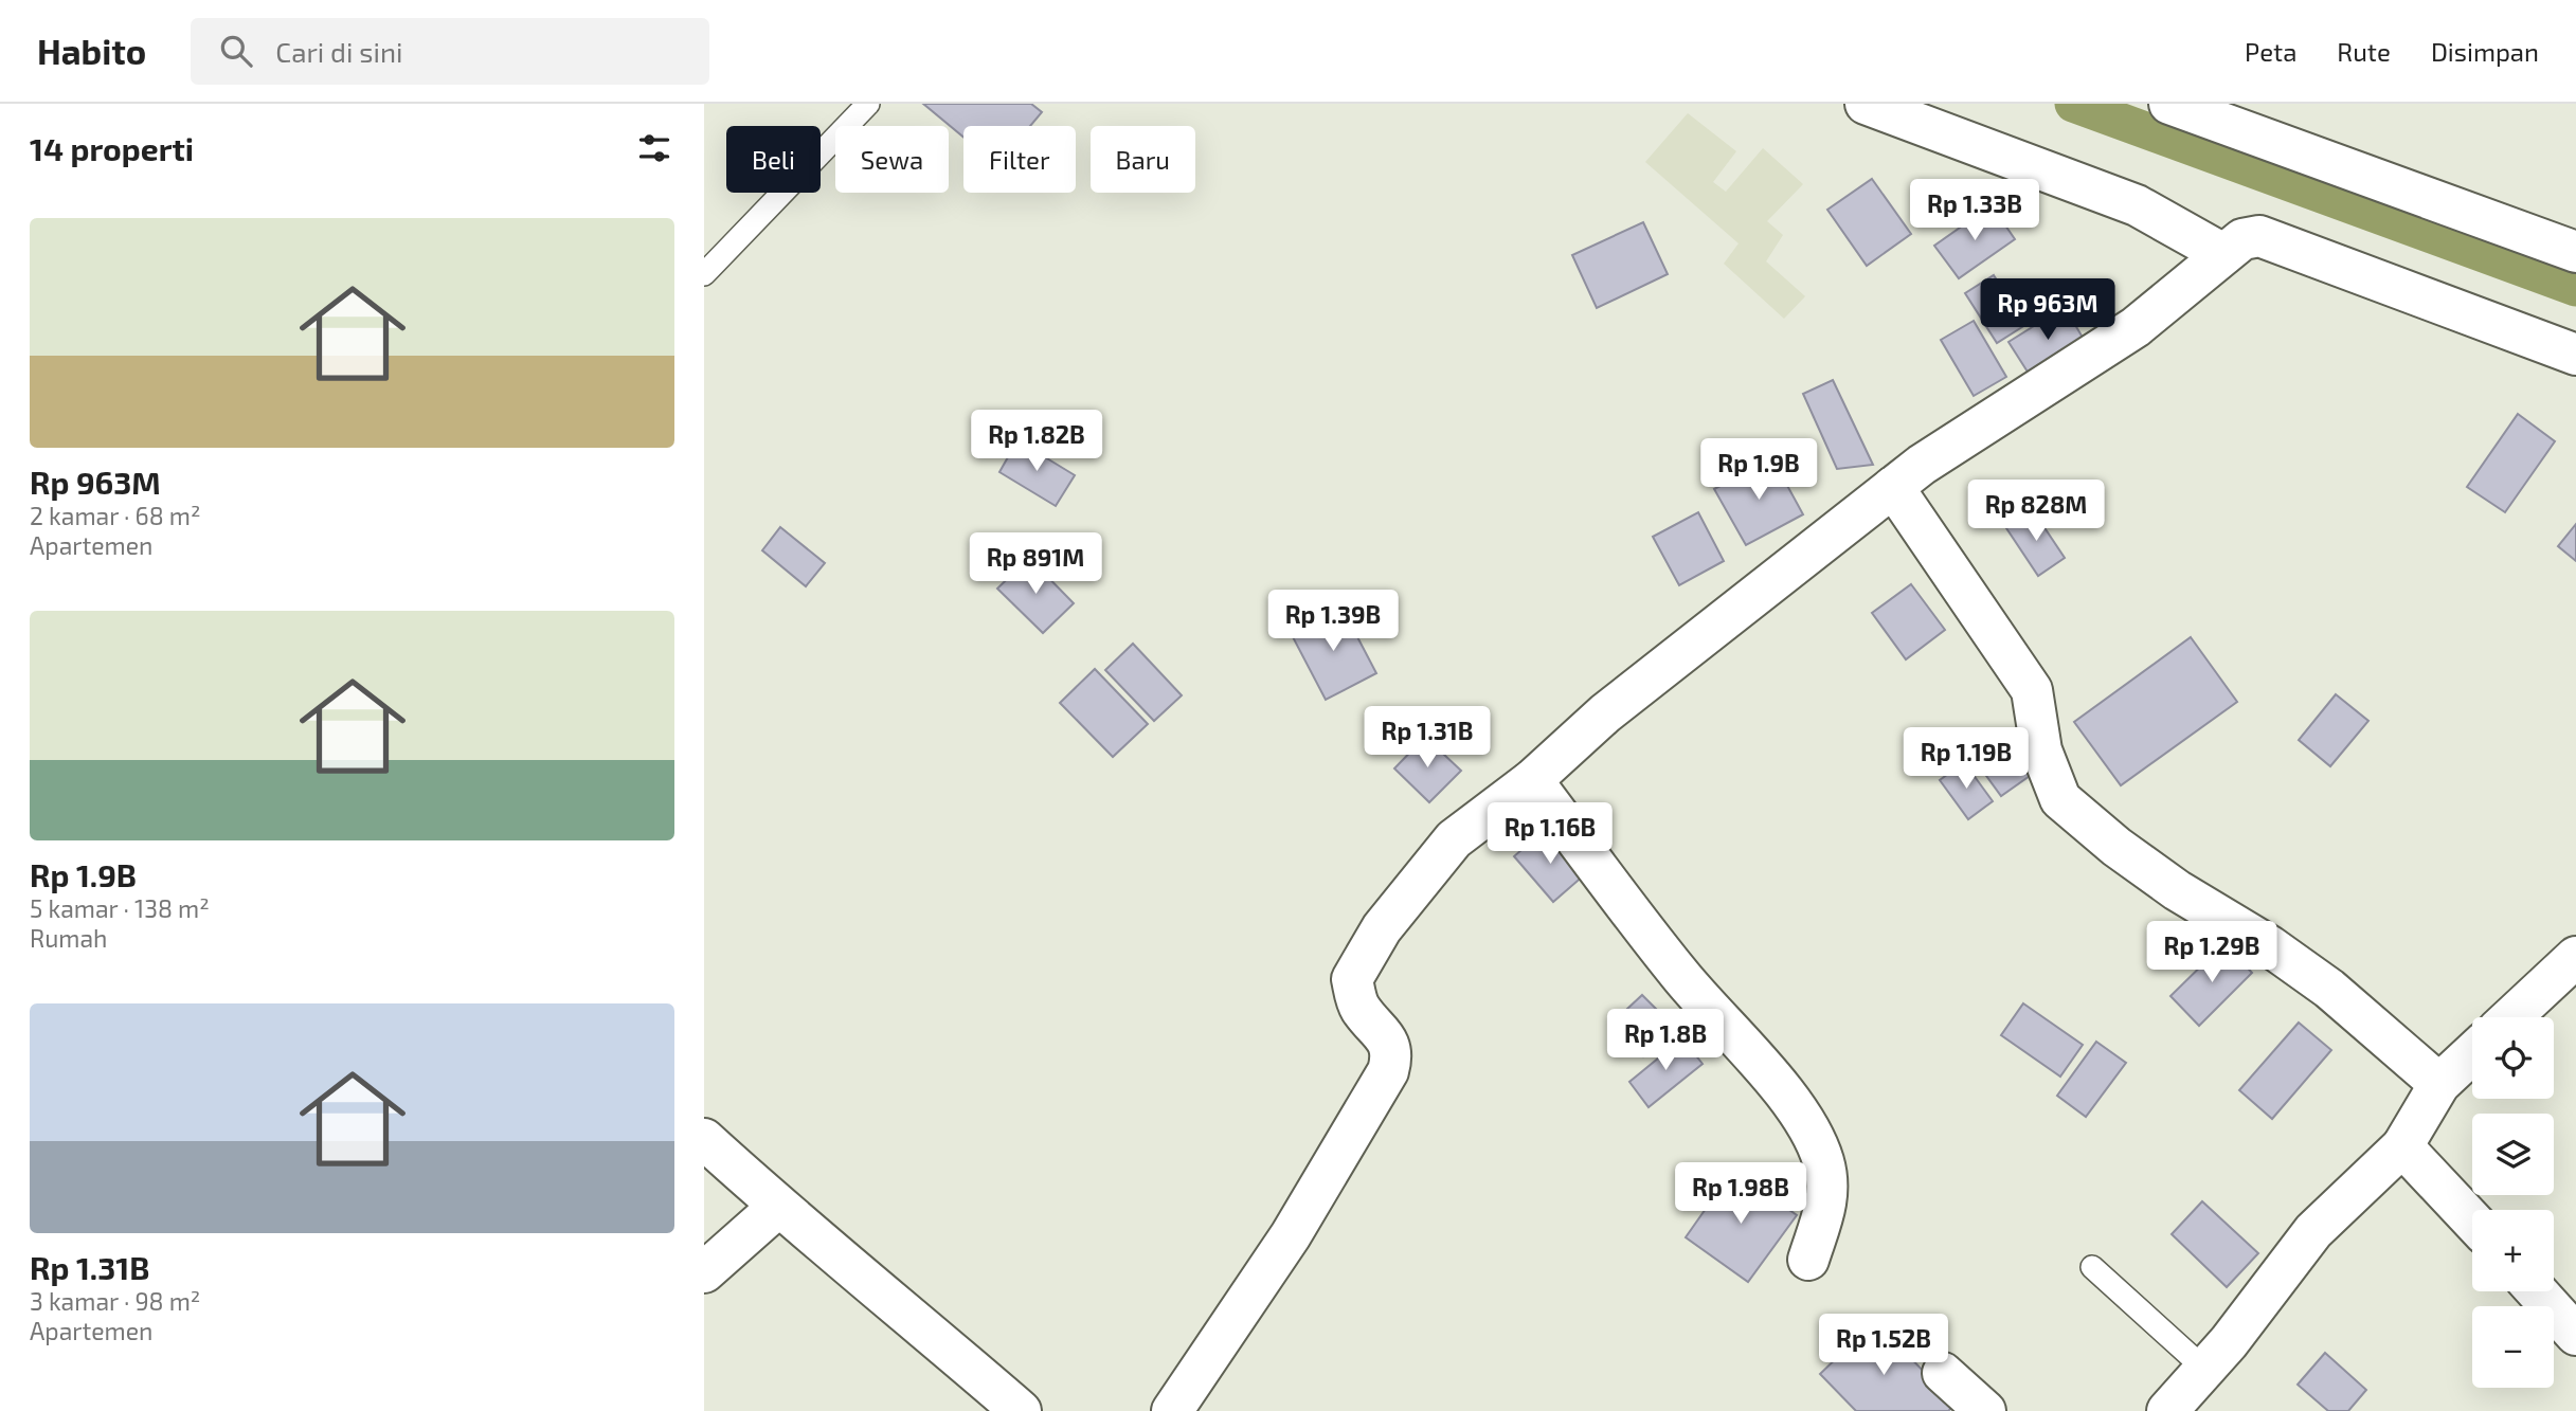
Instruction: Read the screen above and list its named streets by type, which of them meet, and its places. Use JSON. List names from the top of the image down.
{
  "page": {
    "header": "Habito",
    "search": "Cari di sini",
    "nav": ["Peta", "Rute", "Disimpan"],
    "heading": "14 properti",
    "chip": [
      "Beli",
      "Sewa",
      "Filter",
      "Baru"
    ],
    "price": [
      "Rp 1.33B",
      "Rp 963M",
      "Rp 1.82B",
      "Rp 1.9B",
      "Rp 828M",
      "Rp 891M",
      "Rp 1.39B",
      "Rp 1.31B",
      "Rp 1.19B",
      "Rp 1.16B",
      "Rp 1.29B",
      "Rp 1.8B",
      "Rp 1.98B",
      "Rp 1.52B"
    ],
    "list": [
      {
        "name": "Rp 963M",
        "note": "2 kamar · 68 m² · Apartemen"
      },
      {
        "name": "Rp 1.9B",
        "note": "5 kamar · 138 m² · Rumah"
      },
      {
        "name": "Rp 1.31B",
        "note": "3 kamar · 98 m² · Apartemen"
      }
    ],
    "map_buttons": ["+", "−"]
  }
}
